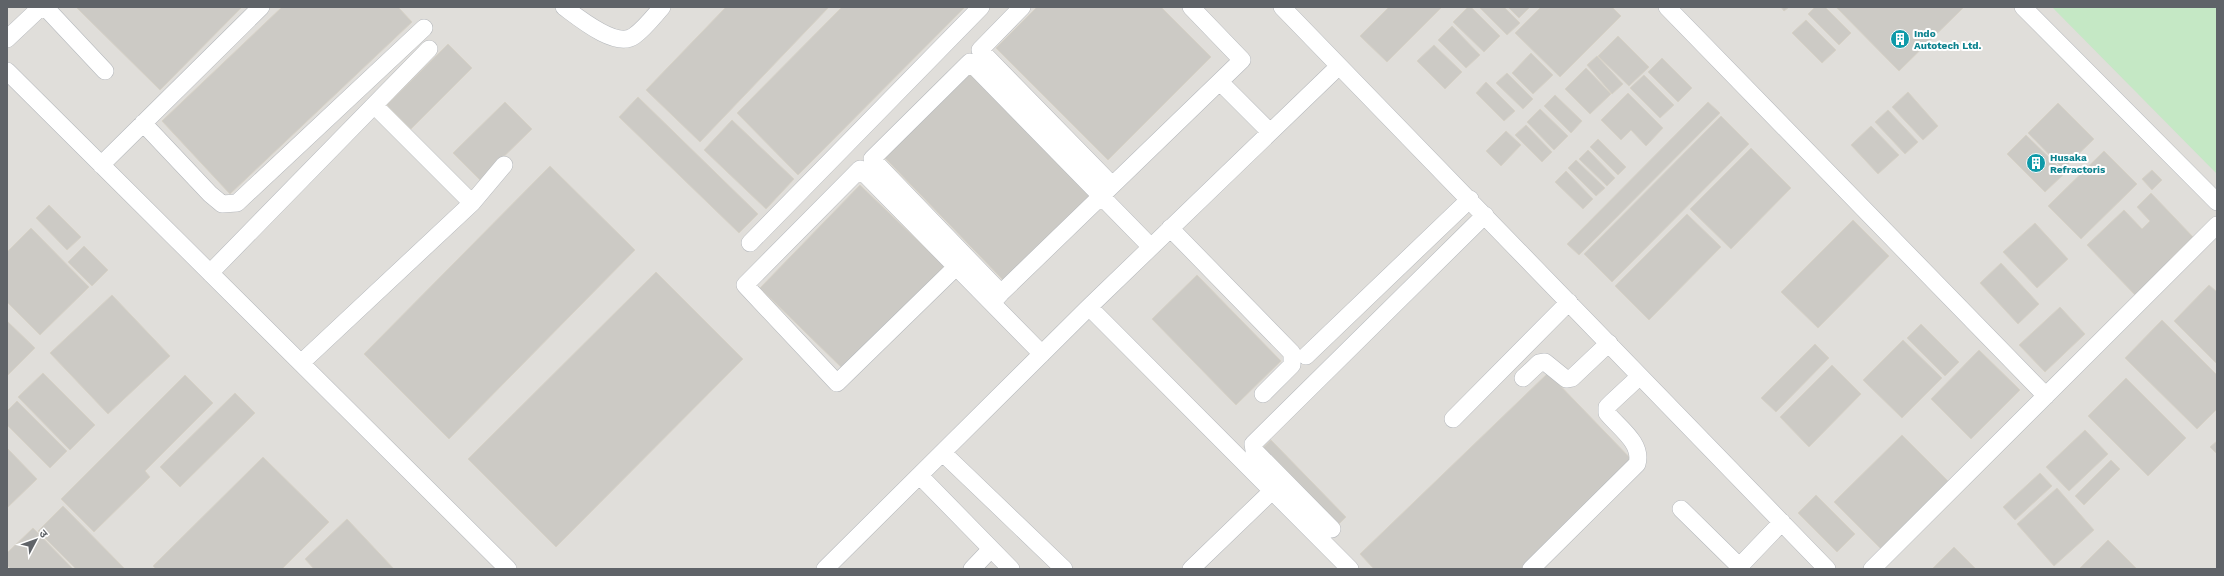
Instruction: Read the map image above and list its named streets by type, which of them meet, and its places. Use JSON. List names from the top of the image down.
{
  "places": {
    "building": ["Indo Autotech Ltd.", "Husaka Refractoris"]
  },
  "north": "top right"
}
